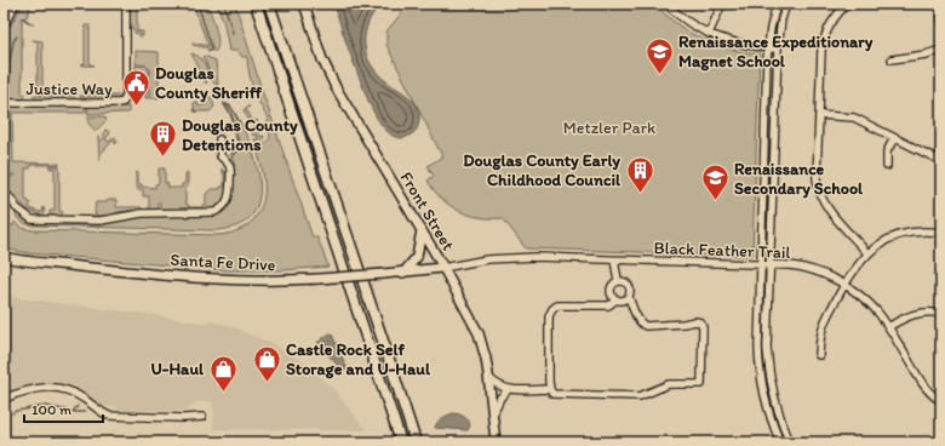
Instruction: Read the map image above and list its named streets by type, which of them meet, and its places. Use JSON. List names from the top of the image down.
{
  "streets": {
    "main road": ["Front Street", "Santa Fe Drive"],
    "street": ["Justice Way", "Black Feather Trail"]
  },
  "crossings": [
    ["Front Street", "Black Feather Trail"],
    ["Front Street", "Santa Fe Drive"],
    ["Black Feather Trail", "Santa Fe Drive"]
  ],
  "parks": ["Metzler Park"],
  "places": {
    "school or university": ["Renaissance Expeditionary Magnet School", "Renaissance Secondary School"],
    "public building": ["Douglas County Sheriff"],
    "building": ["Douglas County Detentions", "Douglas County Early Childhood Council"],
    "shop": ["Castle Rock Self Storage and U-Haul", "U-Haul"]
  },
  "scale_bar": "100 m"
}
